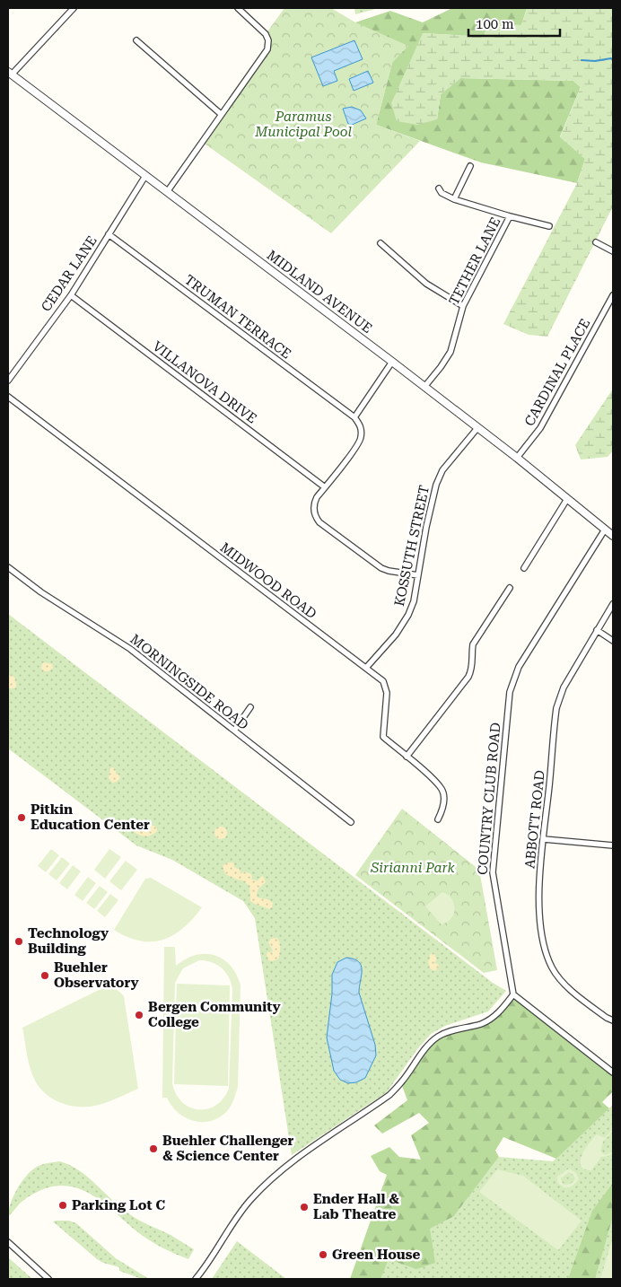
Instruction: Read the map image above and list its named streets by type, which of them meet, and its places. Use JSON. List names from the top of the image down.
{
  "streets": {
    "street": [
      "TETHER LANE",
      "CEDAR LANE",
      "MIDLAND AVENUE",
      "TRUMAN TERRACE",
      "CARDINAL PLACE",
      "VILLANOVA DRIVE",
      "KOSSUTH STREET",
      "MIDWOOD ROAD",
      "MORNINGSIDE ROAD",
      "COUNTRY CLUB ROAD",
      "ABBOTT ROAD"
    ]
  },
  "crossings": [
    ["TETHER LANE", "MIDLAND AVENUE"],
    ["CEDAR LANE", "MIDLAND AVENUE"],
    ["CEDAR LANE", "TRUMAN TERRACE"],
    ["CEDAR LANE", "VILLANOVA DRIVE"],
    ["MIDLAND AVENUE", "CARDINAL PLACE"],
    ["MIDLAND AVENUE", "KOSSUTH STREET"],
    ["MIDLAND AVENUE", "COUNTRY CLUB ROAD"],
    ["KOSSUTH STREET", "MIDWOOD ROAD"]
  ],
  "parks": ["Paramus Municipal Pool", "Sirianni Park"],
  "places": [
    "Pitkin Education Center",
    "Technology Building",
    "Buehler Observatory",
    "Bergen Community College",
    "Buehler Challenger & Science Center",
    "Parking Lot C",
    "Ender Hall & Lab Theatre",
    "Green House"
  ],
  "scale_bar": "100 m"
}
